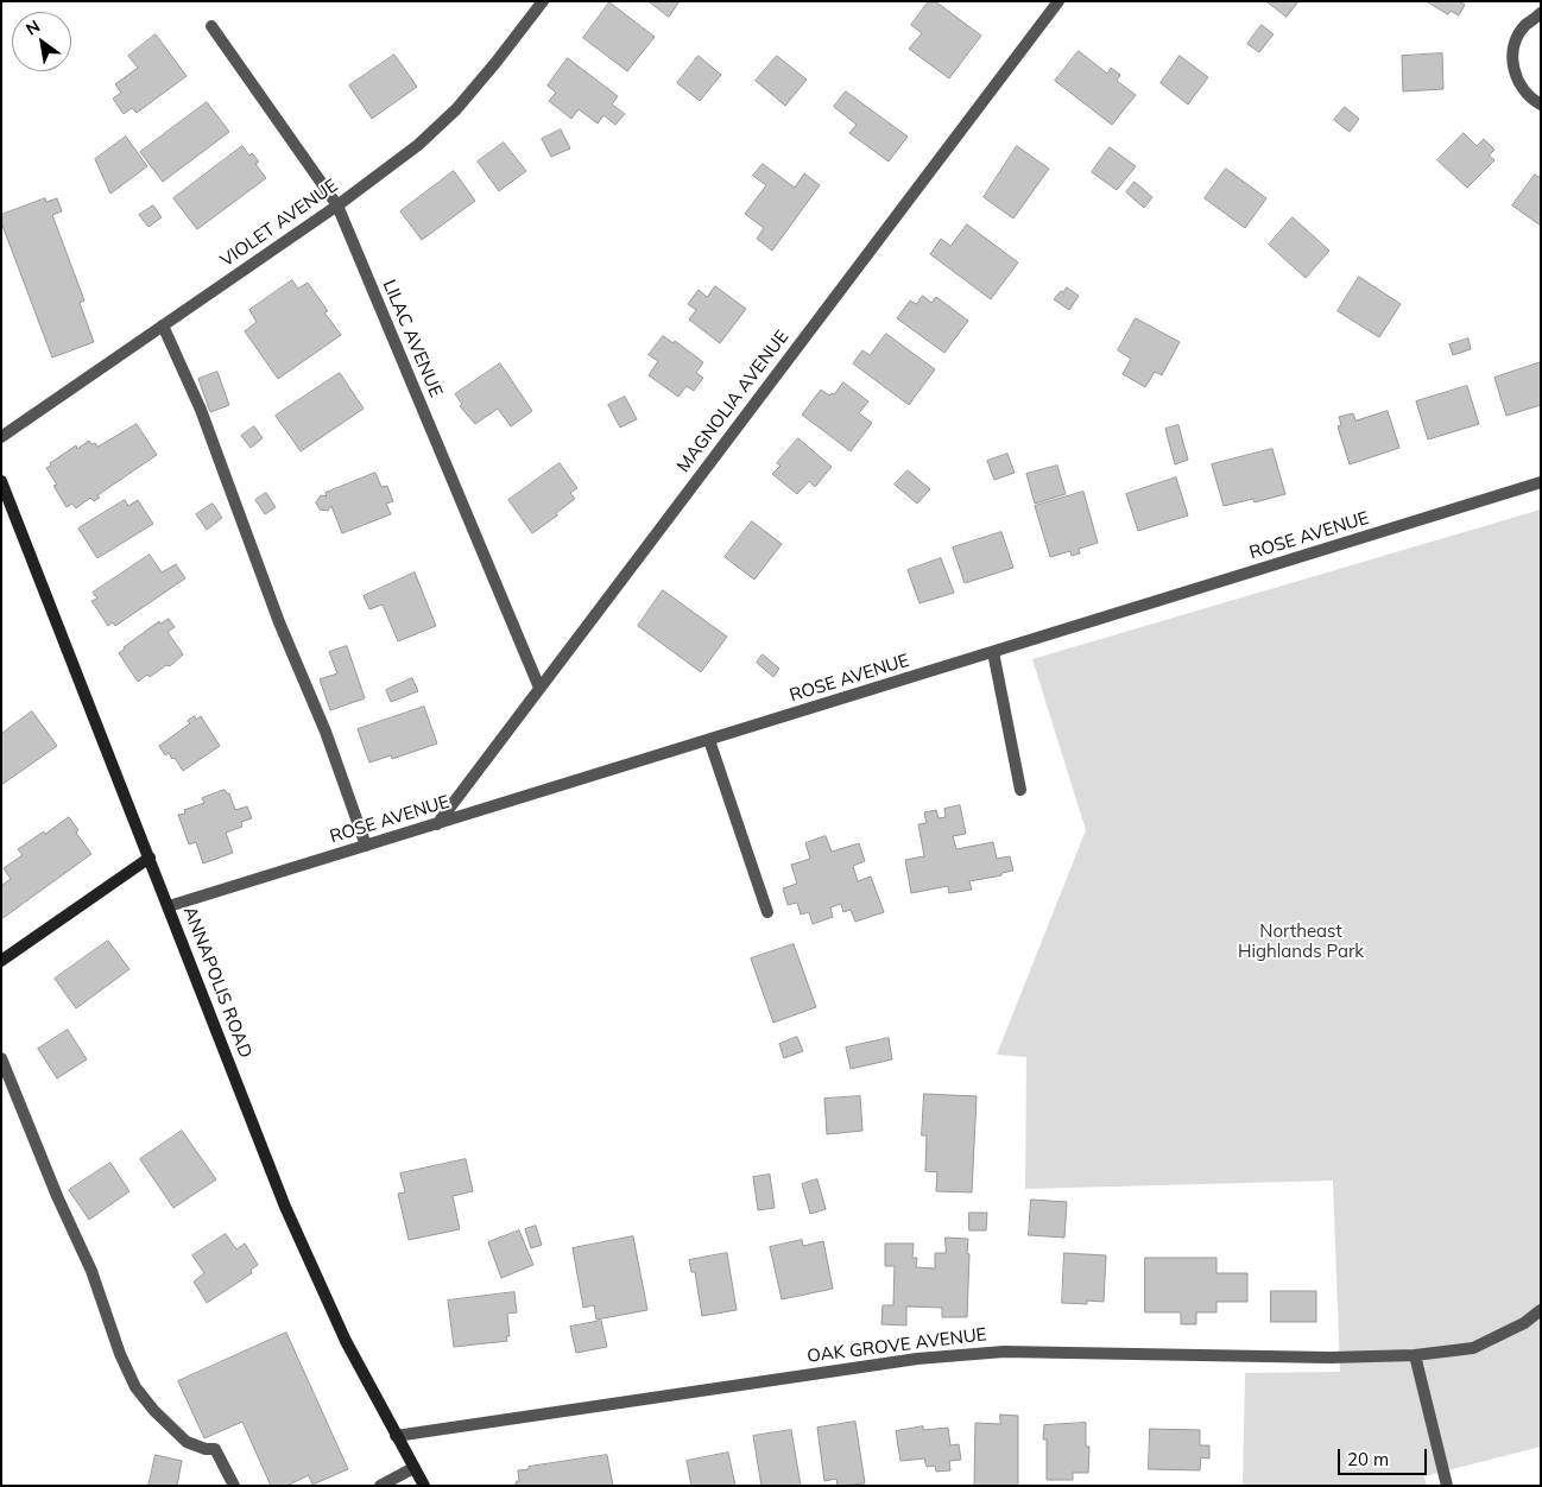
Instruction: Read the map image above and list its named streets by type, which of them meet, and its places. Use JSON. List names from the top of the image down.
{
  "streets": {
    "main road": ["ANNAPOLIS ROAD"],
    "street": [
      "VIOLET AVENUE",
      "LILAC AVENUE",
      "MAGNOLIA AVENUE",
      "ROSE AVENUE",
      "OAK GROVE AVENUE"
    ]
  },
  "crossings": [
    ["VIOLET AVENUE", "LILAC AVENUE"],
    ["LILAC AVENUE", "MAGNOLIA AVENUE"],
    ["MAGNOLIA AVENUE", "ROSE AVENUE"],
    ["ROSE AVENUE", "ANNAPOLIS ROAD"],
    ["ANNAPOLIS ROAD", "OAK GROVE AVENUE"]
  ],
  "parks": ["Northeast Highlands Park"],
  "scale_bar": "20 m",
  "north": "top left"
}
